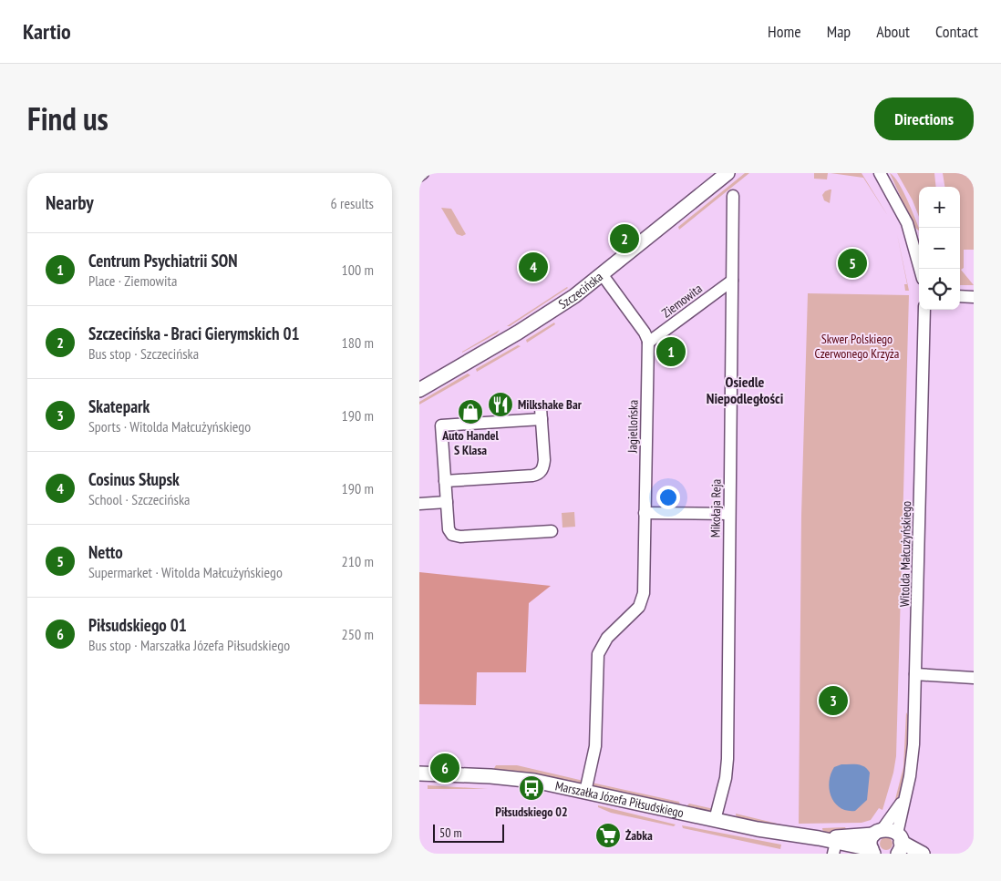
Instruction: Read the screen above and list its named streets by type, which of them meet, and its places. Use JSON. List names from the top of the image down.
{
  "streets": {
    "street": [
      "Szczecińska",
      "Ziemowita",
      "Jagiellońska",
      "Mikołaja Reja",
      "Witolda Małcużyńskiego",
      "Marszałka Józefa Piłsudskiego"
    ]
  },
  "crossings": [
    ["Ziemowita", "Jagiellońska"],
    ["Ziemowita", "Mikołaja Reja"],
    ["Jagiellońska", "Marszałka Józefa Piłsudskiego"],
    ["Mikołaja Reja", "Marszałka Józefa Piłsudskiego"],
    ["Witolda Małcużyńskiego", "Marszałka Józefa Piłsudskiego"]
  ],
  "districts": ["Osiedle Niepodległości"],
  "parks": ["Skwer Polskiego Czerwonego Krzyża"],
  "places": {
    "restaurant": ["Milkshake Bar"],
    "shop": ["Auto Handel S Klasa"],
    "bus stop": ["Piłsudskiego 02"],
    "supermarket": ["Żabka"]
  },
  "scale_bar": "50 m",
  "page": {
    "header": "Kartio",
    "nav": [
      "Home",
      "Map",
      "About",
      "Contact"
    ],
    "title": "Find us",
    "buttons": "Directions",
    "heading": ["Nearby", "6 results"],
    "map_buttons": ["+", "−"],
    "pins": [
      "2",
      "5",
      "4",
      "1",
      "3",
      "6"
    ],
    "list": [
      {
        "mark": "1",
        "name": "Centrum Psychiatrii SON",
        "note": "Place · Ziemowita",
        "value": "100 m"
      },
      {
        "mark": "2",
        "name": "Szczecińska - Braci Gierymskich 01",
        "note": "Bus stop · Szczecińska",
        "value": "180 m"
      },
      {
        "mark": "3",
        "name": "Skatepark",
        "note": "Sports · Witolda Małcużyńskiego",
        "value": "190 m"
      },
      {
        "mark": "4",
        "name": "Cosinus Słupsk",
        "note": "School · Szczecińska",
        "value": "190 m"
      },
      {
        "mark": "5",
        "name": "Netto",
        "note": "Supermarket · Witolda Małcużyńskiego",
        "value": "210 m"
      },
      {
        "mark": "6",
        "name": "Piłsudskiego 01",
        "note": "Bus stop · Marszałka Józefa Piłsudskiego",
        "value": "250 m"
      }
    ],
    "scale": "50 m"
  }
}
